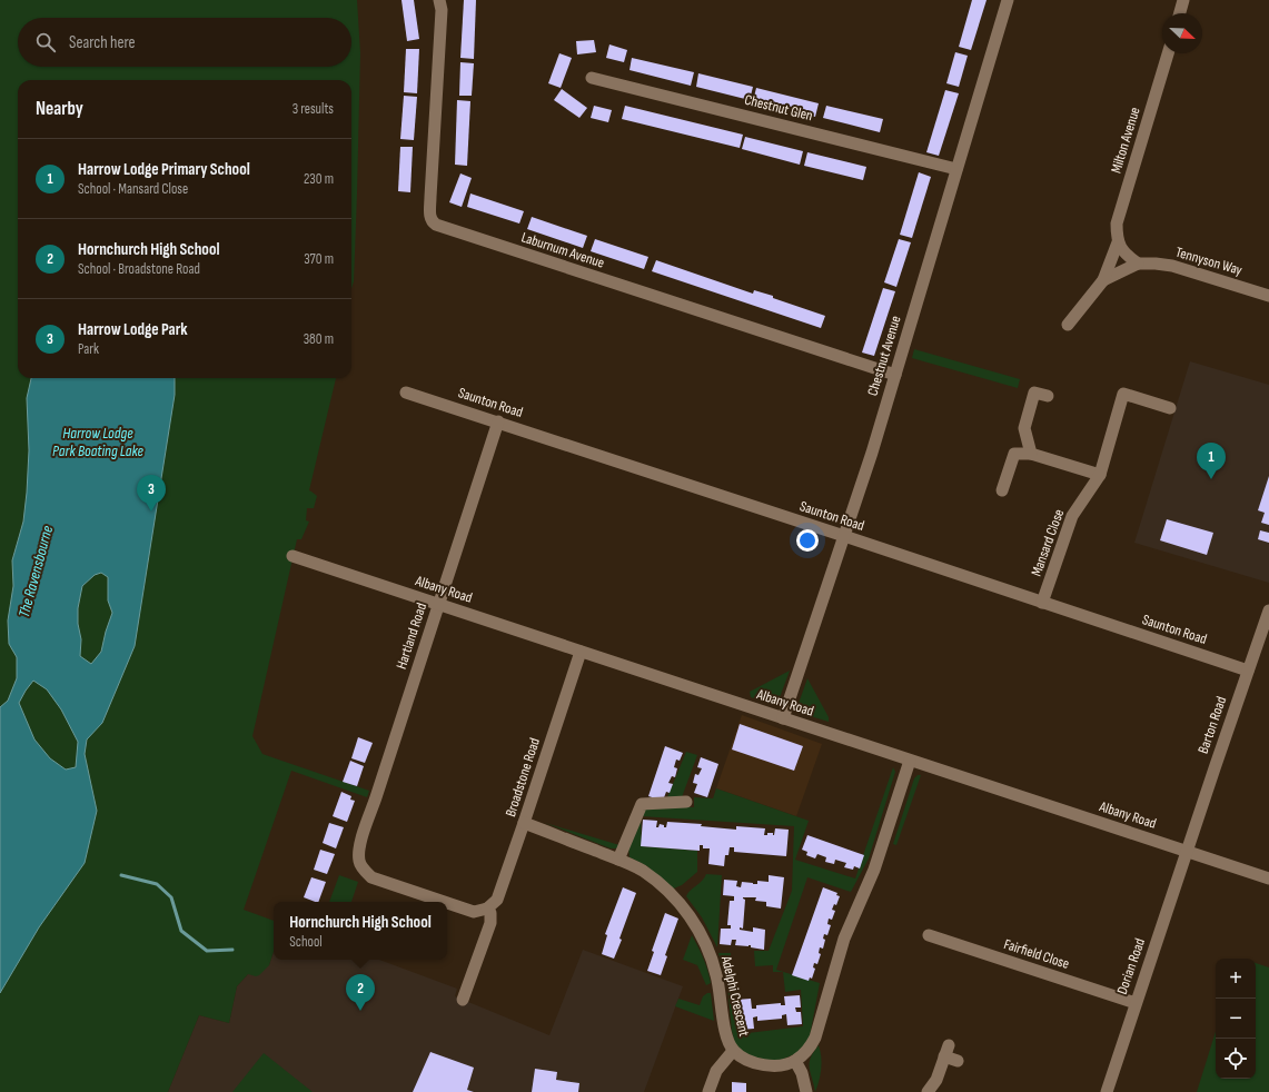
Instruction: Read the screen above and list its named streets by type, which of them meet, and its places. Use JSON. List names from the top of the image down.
{
  "streets": {
    "street": [
      "Chestnut Glen",
      "Milton Avenue",
      "Laburnum Avenue",
      "Tennyson Way",
      "Chestnut Avenue",
      "Saunton Road",
      "Mansard Close",
      "Albany Road",
      "Hartland Road",
      "Barton Road",
      "Broadstone Road",
      "Fairfield Close",
      "Dorian Road",
      "Adelphi Crescent"
    ]
  },
  "crossings": [
    ["Chestnut Glen", "Chestnut Avenue"],
    ["Milton Avenue", "Tennyson Way"],
    ["Laburnum Avenue", "Chestnut Avenue"],
    ["Chestnut Avenue", "Saunton Road"],
    ["Chestnut Avenue", "Albany Road"],
    ["Saunton Road", "Mansard Close"],
    ["Saunton Road", "Hartland Road"],
    ["Saunton Road", "Barton Road"],
    ["Albany Road", "Hartland Road"],
    ["Albany Road", "Barton Road"],
    ["Albany Road", "Broadstone Road"],
    ["Albany Road", "Dorian Road"],
    ["Hartland Road", "Broadstone Road"],
    ["Barton Road", "Dorian Road"],
    ["Broadstone Road", "Adelphi Crescent"],
    ["Fairfield Close", "Dorian Road"]
  ],
  "water": ["Harrow Lodge Park Boating Lake", "The Ravensbourne"],
  "north": "bottom right",
  "page": {
    "search": "Search here",
    "heading": ["Nearby", "3 results"],
    "list": [
      {
        "mark": "1",
        "name": "Harrow Lodge Primary School",
        "note": "School · Mansard Close",
        "value": "230 m"
      },
      {
        "mark": "2",
        "name": "Hornchurch High School",
        "note": "School · Broadstone Road",
        "value": "370 m"
      },
      {
        "mark": "3",
        "name": "Harrow Lodge Park",
        "note": "Park",
        "value": "380 m"
      }
    ],
    "pins": ["1", "3", "2"],
    "popup": ["Hornchurch High School", "School"],
    "map_buttons": ["+", "−"]
  }
}
